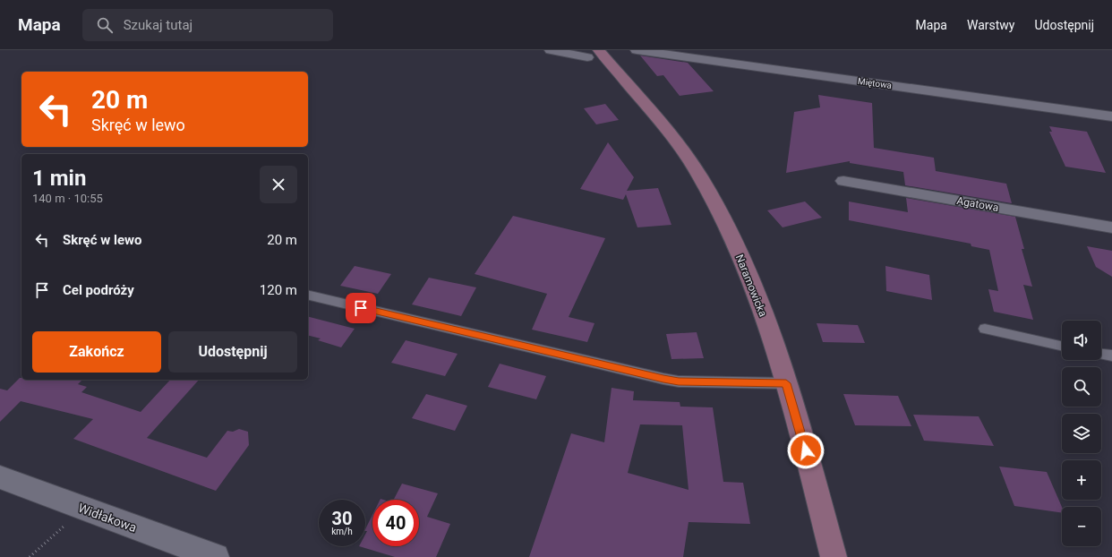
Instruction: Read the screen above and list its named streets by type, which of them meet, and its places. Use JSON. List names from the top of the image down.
{
  "streets": {
    "street": [
      "Miętowa",
      "Agatowa",
      "Naramowicka",
      "Widłakowa"
    ]
  },
  "page": {
    "header": "Mapa",
    "search": "Szukaj tutaj",
    "nav": ["Mapa", "Warstwy", "Udostępnij"],
    "turn": ["20 m", "Skręć w lewo"],
    "heading": ["1 min", "140 m · 10:55"],
    "list": [
      {
        "name": "Skręć w lewo",
        "value": "20 m"
      },
      {
        "name": "Cel podróży",
        "value": "120 m"
      }
    ],
    "map_buttons": ["+", "−"],
    "buttons": ["Zakończ", "Udostępnij"],
    "speed": "30 km/h",
    "limit": "40"
  }
}
